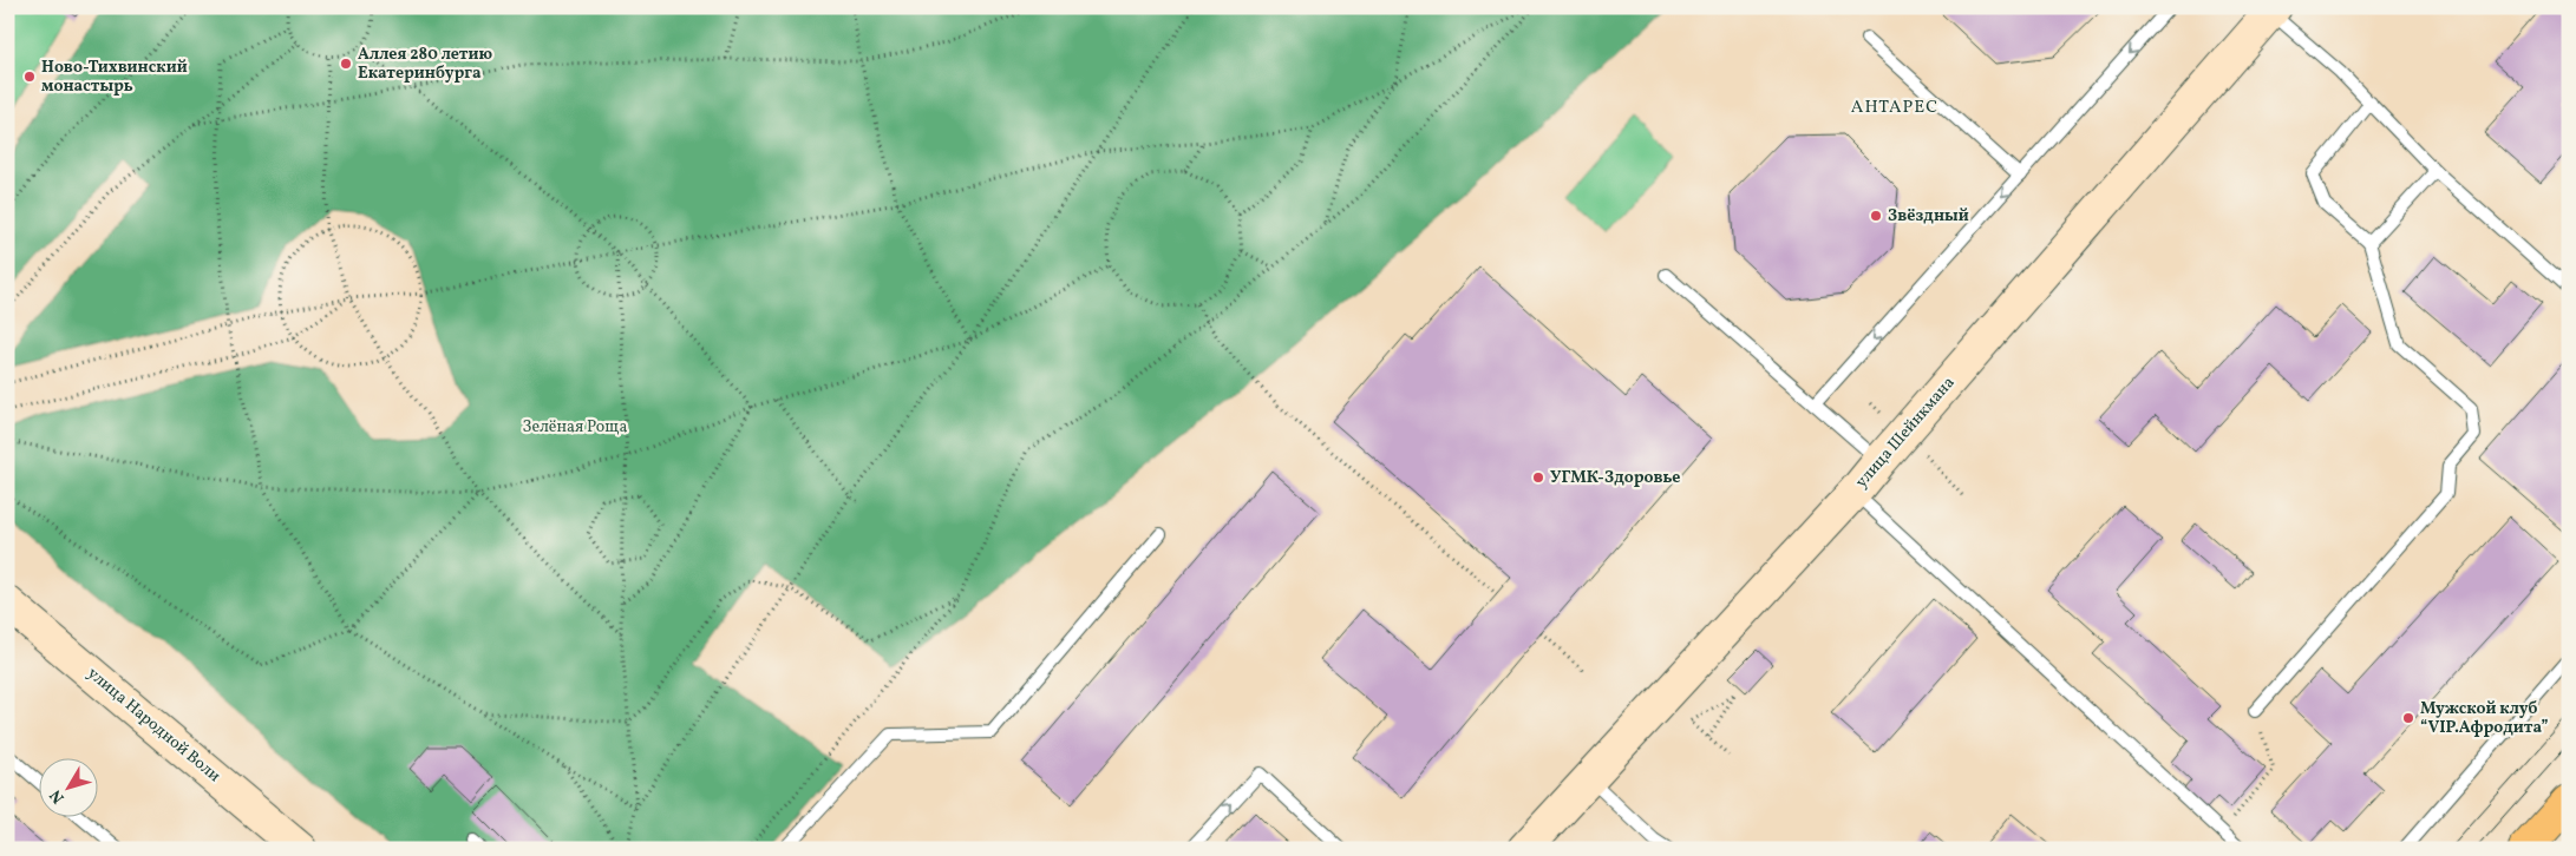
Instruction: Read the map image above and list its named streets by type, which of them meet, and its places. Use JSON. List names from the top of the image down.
{
  "streets": {
    "street": ["улица Шейнкмана", "улица Народной Воли"]
  },
  "districts": ["АНТАРЕС"],
  "parks": ["Зелёная Роща"],
  "places": [
    "Аллея 280 летию Екатеринбурга",
    "Ново-Тихвинский монастырь",
    "Звёздный",
    "УГМК-Здоровье",
    "Мужской клуб “VIP.Афродита”"
  ],
  "north": "bottom left"
}
